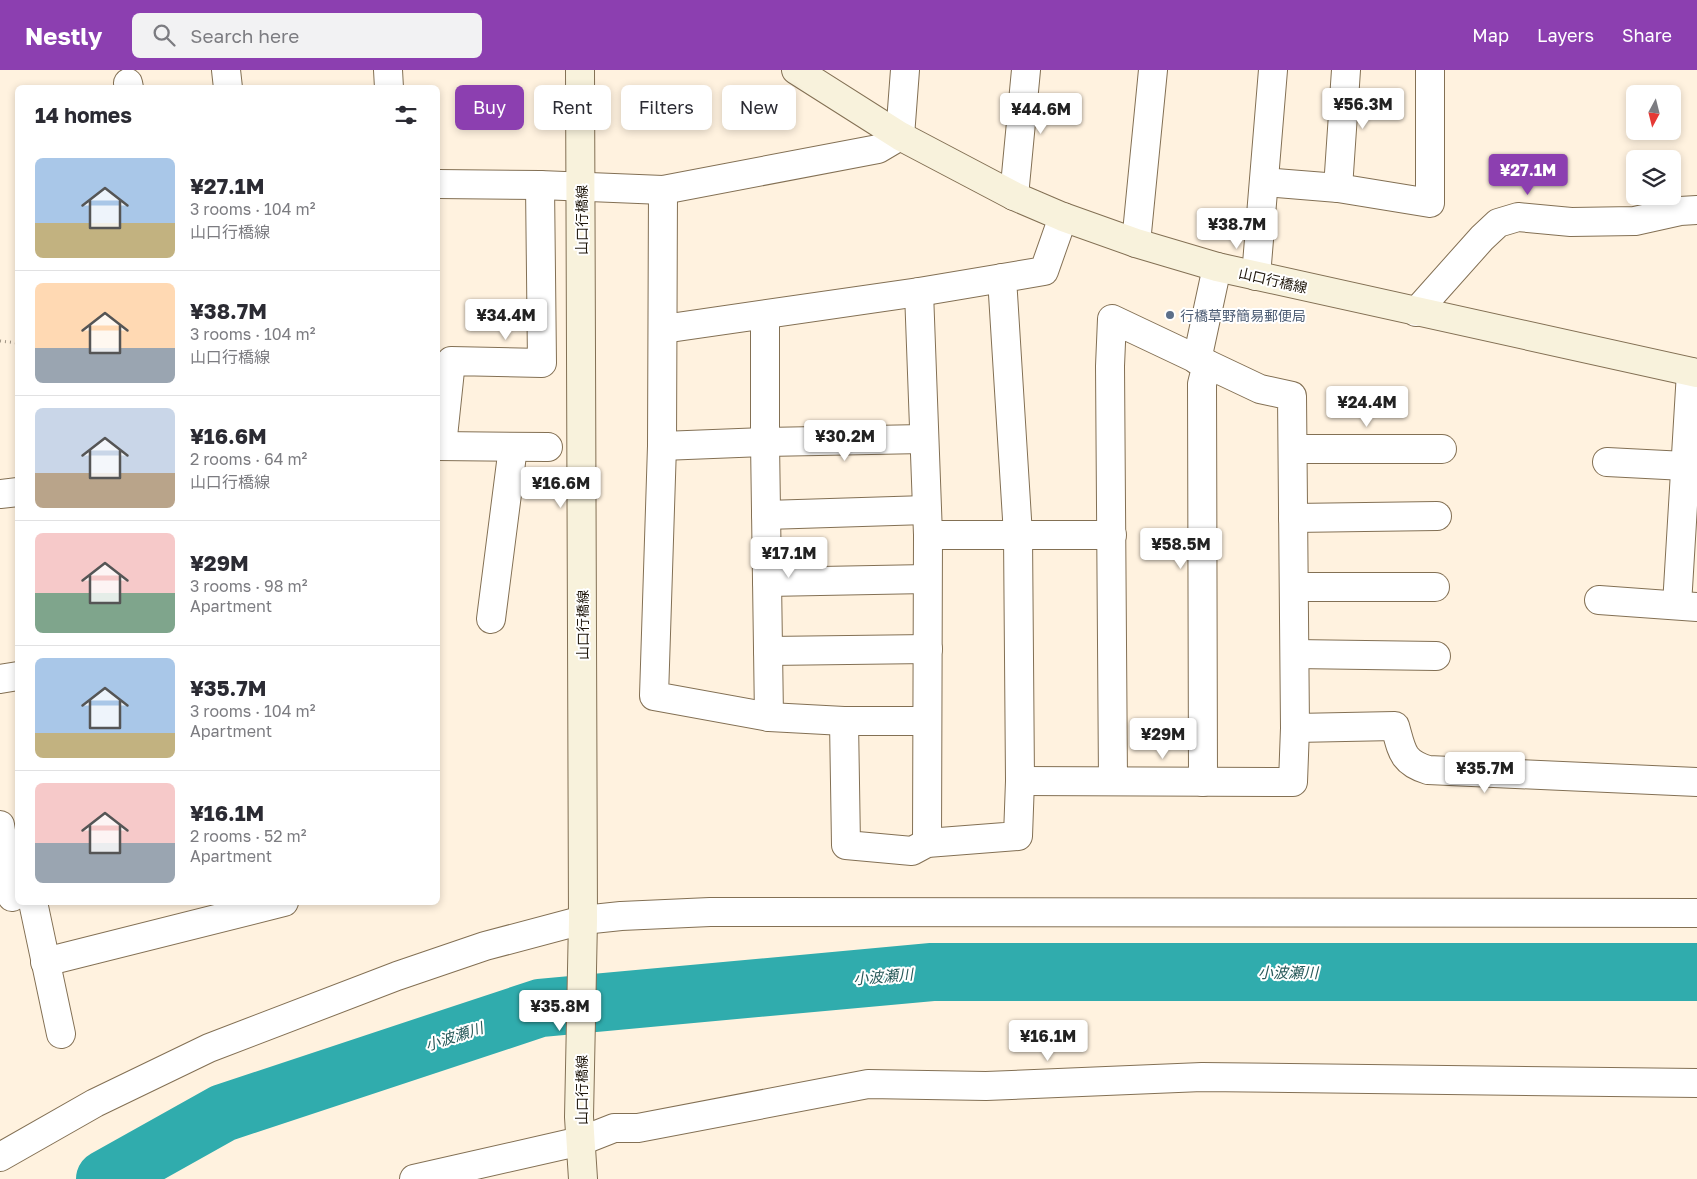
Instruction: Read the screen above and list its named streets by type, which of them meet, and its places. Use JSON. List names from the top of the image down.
{
  "streets": {
    "main road": ["山口行橋線"]
  },
  "water": ["小波瀬川"],
  "places": ["行橋草野簡易郵便局"],
  "north": "bottom",
  "page": {
    "header": "Nestly",
    "search": "Search here",
    "nav": ["Map", "Layers", "Share"],
    "chip": [
      "Buy",
      "Rent",
      "Filters",
      "New"
    ],
    "heading": "14 homes",
    "price": [
      "¥56.3M",
      "¥44.6M",
      "¥27.1M",
      "¥38.7M",
      "¥34.4M",
      "¥24.4M",
      "¥30.2M",
      "¥16.6M",
      "¥58.5M",
      "¥17.1M",
      "¥29M",
      "¥35.7M",
      "¥35.8M",
      "¥16.1M"
    ],
    "list": [
      {
        "name": "¥27.1M",
        "note": "3 rooms · 104 m² · 山口行橋線"
      },
      {
        "name": "¥38.7M",
        "note": "3 rooms · 104 m² · 山口行橋線"
      },
      {
        "name": "¥16.6M",
        "note": "2 rooms · 64 m² · 山口行橋線"
      },
      {
        "name": "¥29M",
        "note": "3 rooms · 98 m² · Apartment"
      },
      {
        "name": "¥35.7M",
        "note": "3 rooms · 104 m² · Apartment"
      },
      {
        "name": "¥16.1M",
        "note": "2 rooms · 52 m² · Apartment"
      }
    ]
  }
}
